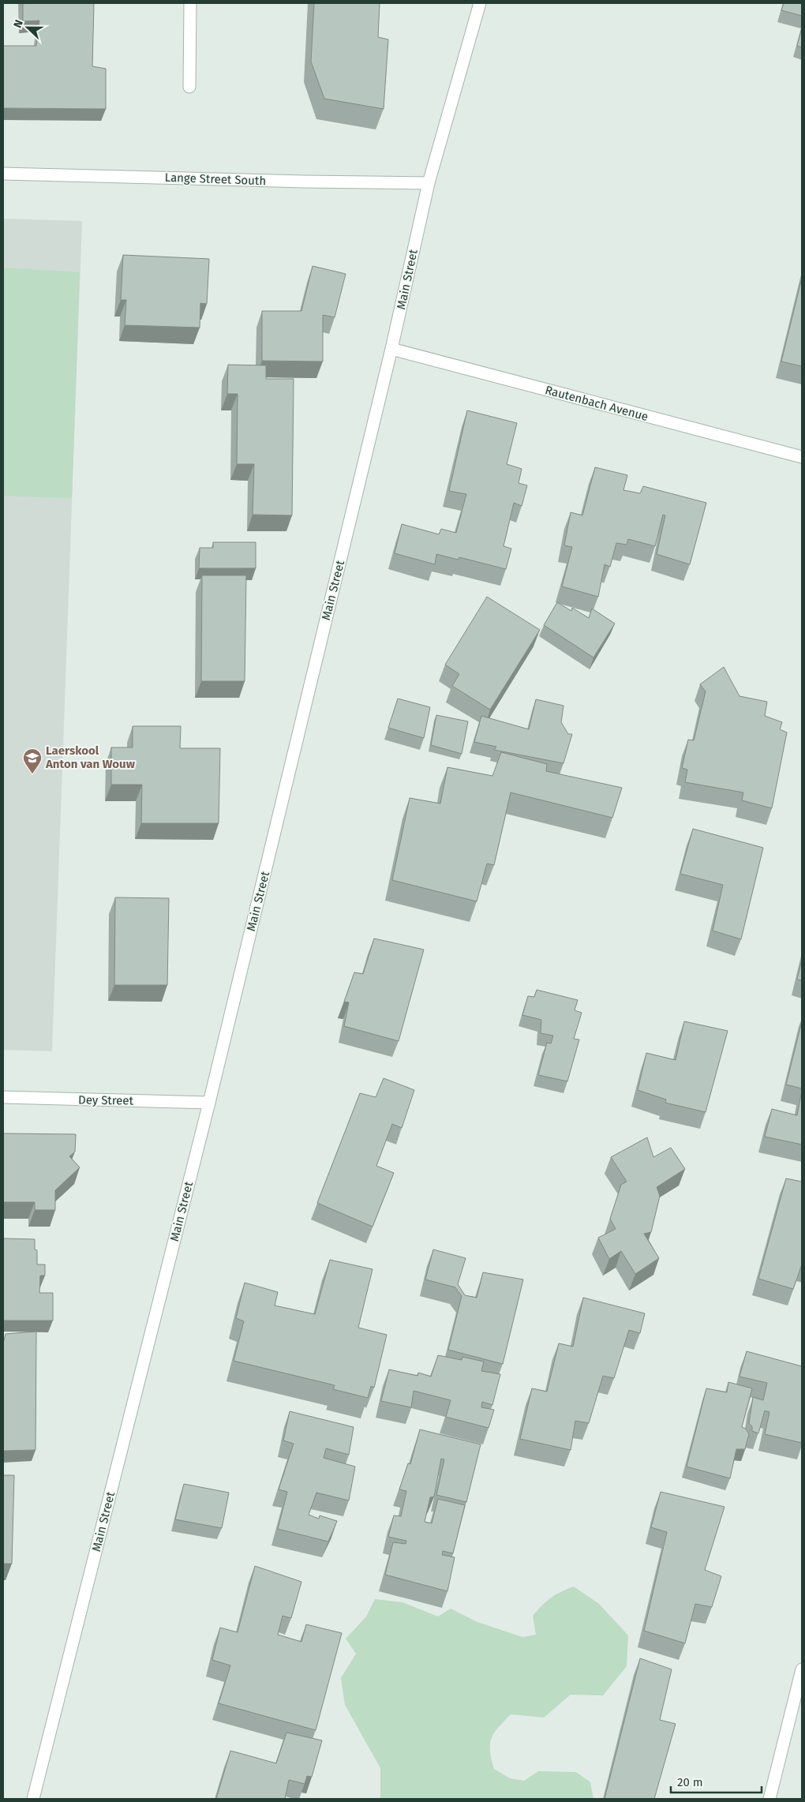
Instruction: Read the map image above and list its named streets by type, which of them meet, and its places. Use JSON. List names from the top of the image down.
{
  "streets": {
    "street": [
      "Lange Street South",
      "Main Street",
      "Rautenbach Avenue",
      "Dey Street"
    ]
  },
  "crossings": [
    ["Lange Street South", "Main Street"],
    ["Main Street", "Rautenbach Avenue"],
    ["Main Street", "Dey Street"]
  ],
  "places": {
    "school or university": ["Laerskool Anton van Wouw"]
  },
  "scale_bar": "20 m",
  "north": "left"
}
